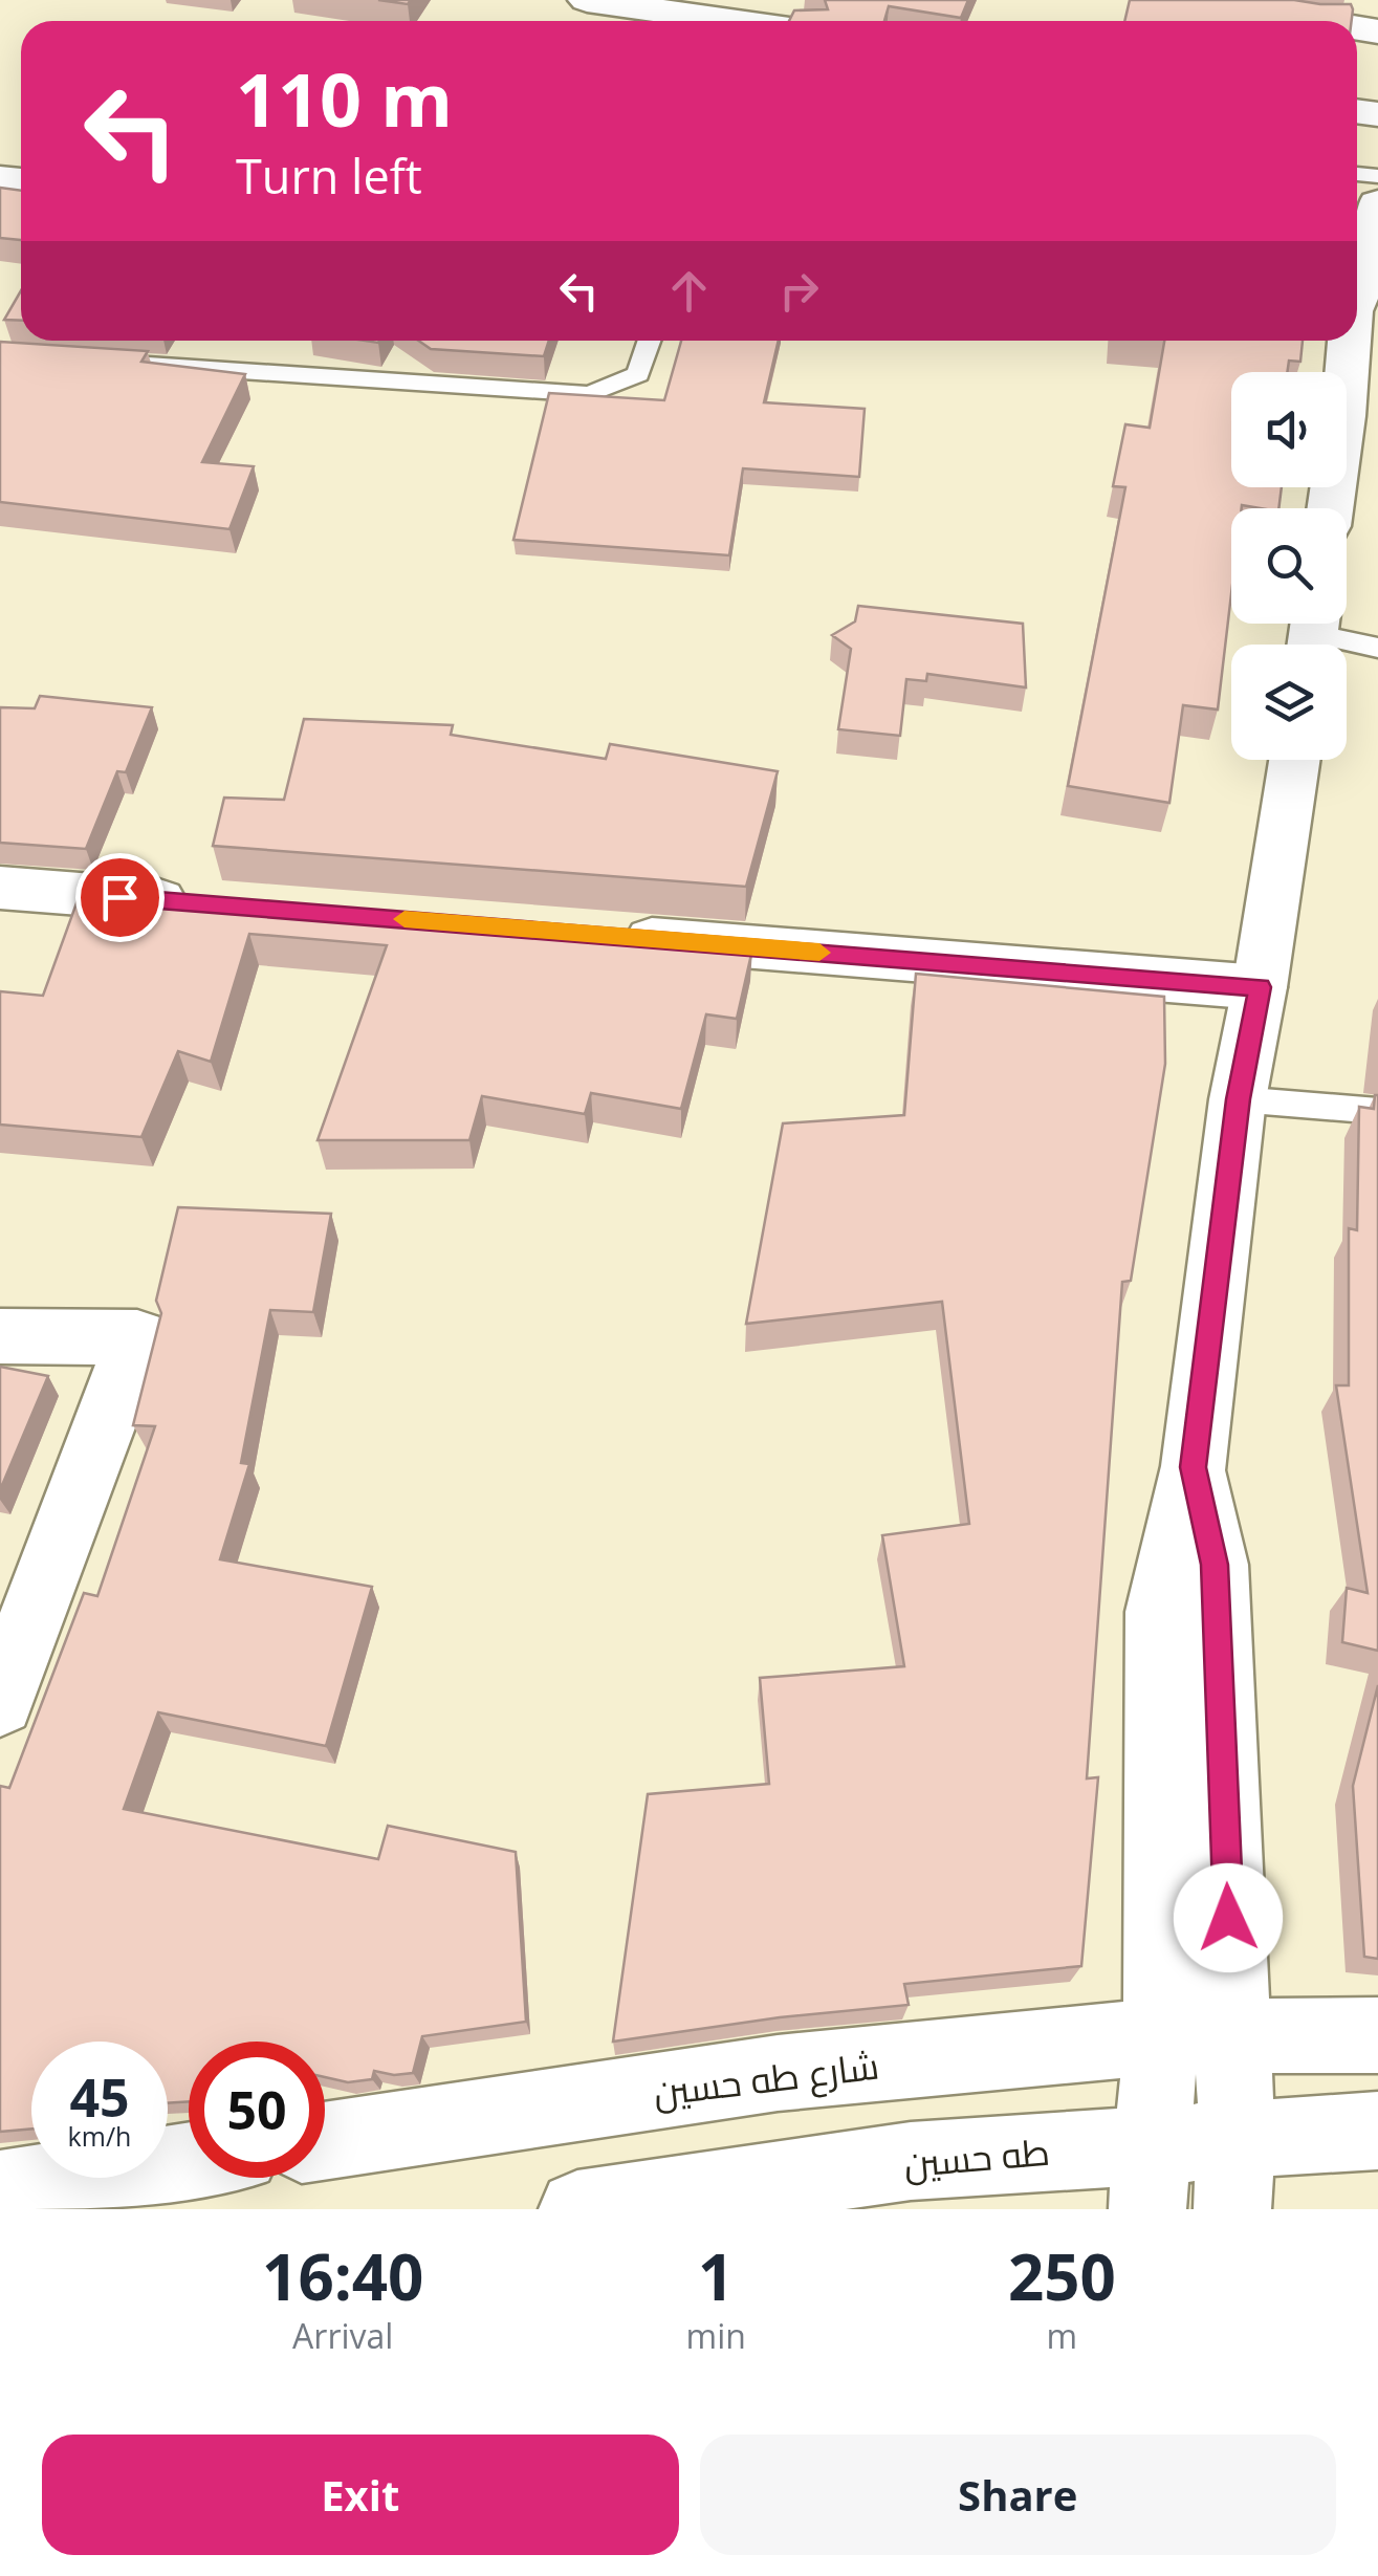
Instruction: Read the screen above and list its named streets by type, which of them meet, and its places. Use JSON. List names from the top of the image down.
{
  "streets": {
    "main road": ["شارع طه حسين", "طه حسين"]
  },
  "page": {
    "turn": ["110 m", "Turn left"],
    "speed": "45 km/h",
    "limit": "50",
    "eta": [
      "16:40",
      "Arrival",
      "1",
      "min",
      "250",
      "m"
    ],
    "buttons": ["Exit", "Share"]
  }
}
